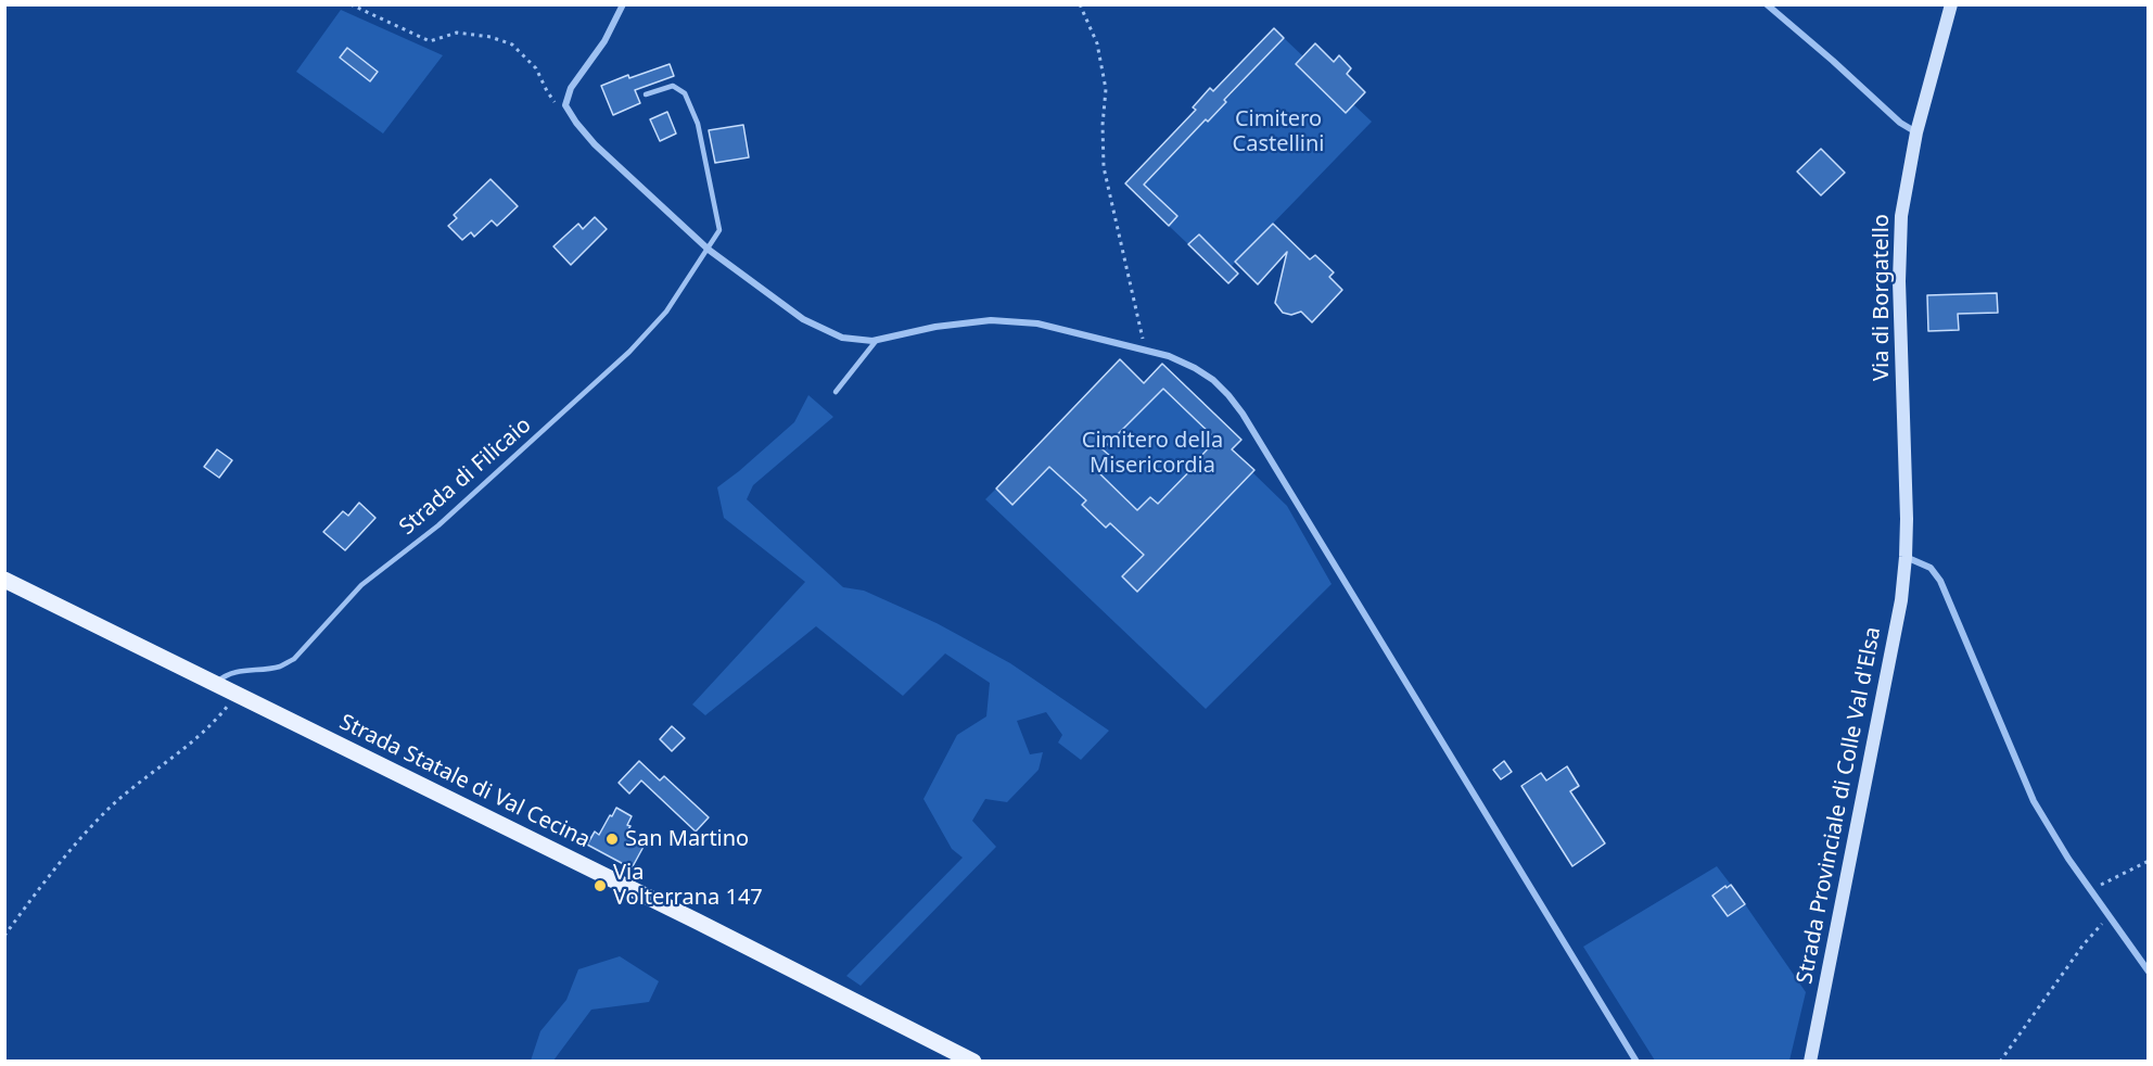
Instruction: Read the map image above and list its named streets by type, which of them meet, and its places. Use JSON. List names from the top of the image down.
{
  "streets": {
    "main road": ["Via di Borgatello", "Strada Statale di Val Cecina", "Strada Provinciale di Colle Val d'Elsa"],
    "lane": ["Strada di Filicaio"]
  },
  "crossings": [
    ["Via di Borgatello", "Strada Provinciale di Colle Val d'Elsa"],
    ["Strada di Filicaio", "Strada Statale di Val Cecina"]
  ],
  "parks": ["Cimitero Castellini", "Cimitero della Misericordia"],
  "places": ["San Martino", "Via Volterrana 147"]
}
